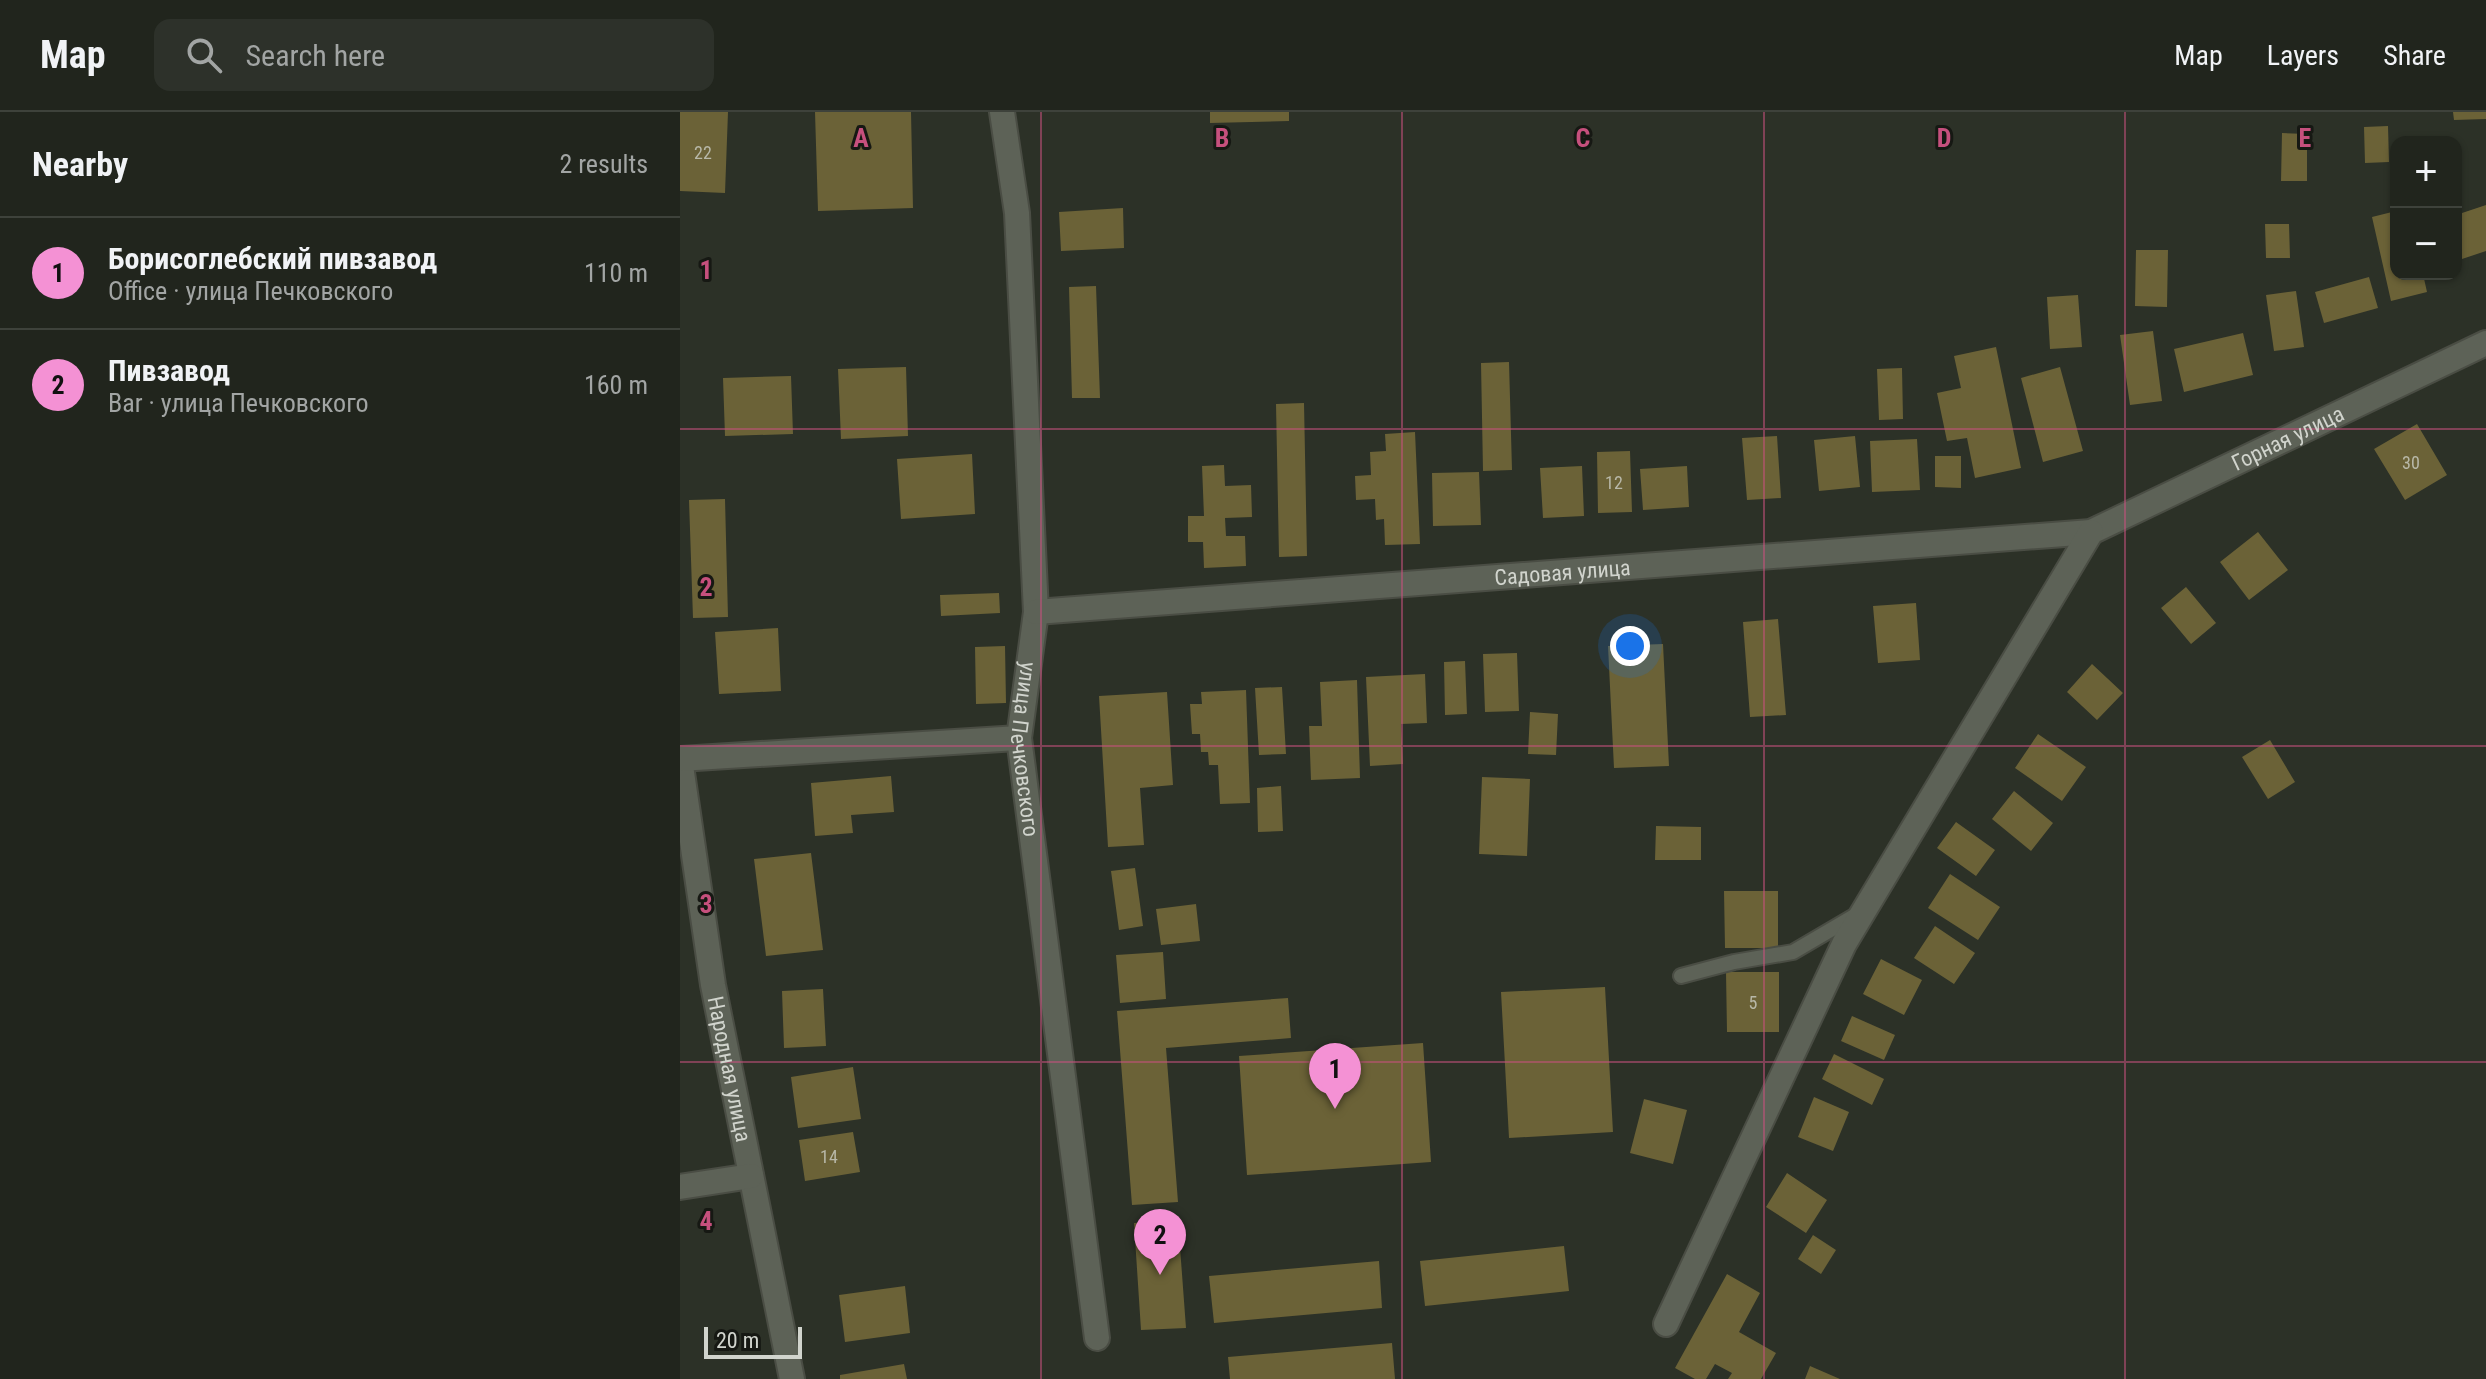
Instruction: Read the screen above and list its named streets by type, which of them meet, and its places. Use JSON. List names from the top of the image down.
{
  "streets": {
    "street": [
      "Горная улица",
      "Садовая улица",
      "улица Печковского",
      "Народная улица"
    ]
  },
  "crossings": [
    ["Горная улица", "Садовая улица"],
    ["Садовая улица", "улица Печковского"]
  ],
  "house_numbers": [
    "22",
    "30",
    "12",
    "5",
    "14"
  ],
  "scale_bar": "20 m",
  "page": {
    "header": "Map",
    "search": "Search here",
    "nav": ["Map", "Layers", "Share"],
    "heading": ["Nearby", "2 results"],
    "map_buttons": ["+", "−"],
    "list": [
      {
        "mark": "1",
        "name": "Борисоглебский пивзавод",
        "note": "Office · улица Печковского",
        "value": "110 m"
      },
      {
        "mark": "2",
        "name": "Пивзавод",
        "note": "Bar · улица Печковского",
        "value": "160 m"
      }
    ],
    "pins": ["1", "2"],
    "scale": "20 m"
  },
  "grid": {
    "columns": [
      "A",
      "B",
      "C",
      "D",
      "E"
    ],
    "rows": [
      "1",
      "2",
      "3",
      "4"
    ]
  }
}
